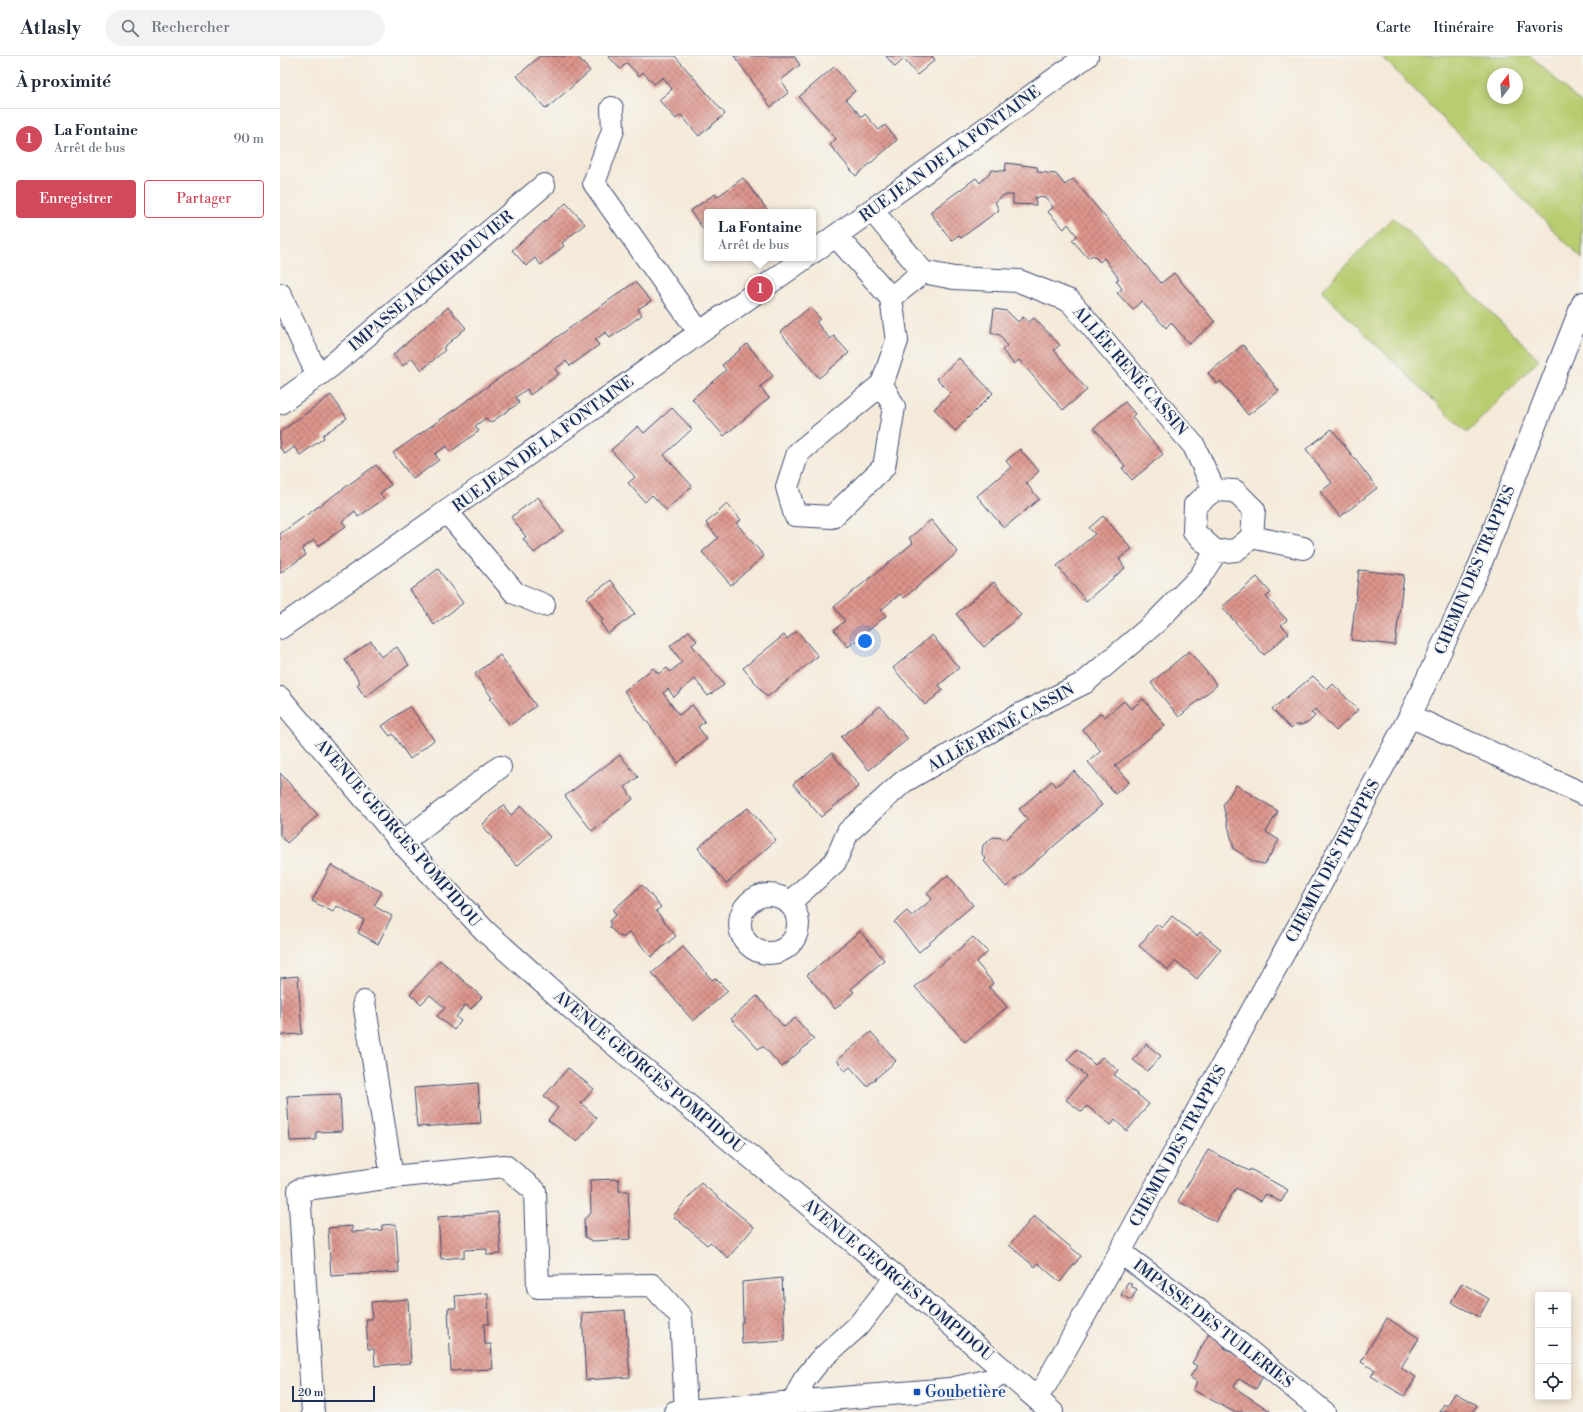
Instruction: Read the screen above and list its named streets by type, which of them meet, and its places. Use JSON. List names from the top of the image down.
{
  "streets": {
    "street": [
      "RUE JEAN DE LA FONTAINE",
      "IMPASSE JACKIE BOUVIER",
      "ALLÉE RENÉ CASSIN",
      "CHEMIN DES TRAPPES",
      "AVENUE GEORGES POMPIDOU",
      "IMPASSE DES TUILERIES"
    ]
  },
  "crossings": [
    ["CHEMIN DES TRAPPES", "AVENUE GEORGES POMPIDOU"],
    ["CHEMIN DES TRAPPES", "IMPASSE DES TUILERIES"]
  ],
  "places": {
    "transit": ["Goubetière"]
  },
  "scale_bar": "20 m",
  "north": "top",
  "page": {
    "header": "Atlasly",
    "search": "Rechercher",
    "nav": ["Carte", "Itinéraire", "Favoris"],
    "heading": "À proximité",
    "list": [
      {
        "mark": "1",
        "name": "La Fontaine",
        "note": "Arrêt de bus",
        "value": "90 m"
      }
    ],
    "buttons": ["Enregistrer", "Partager"],
    "popup": ["La Fontaine", "Arrêt de bus"],
    "pins": "1",
    "map_buttons": ["+", "−"],
    "scale": "20 m"
  }
}
